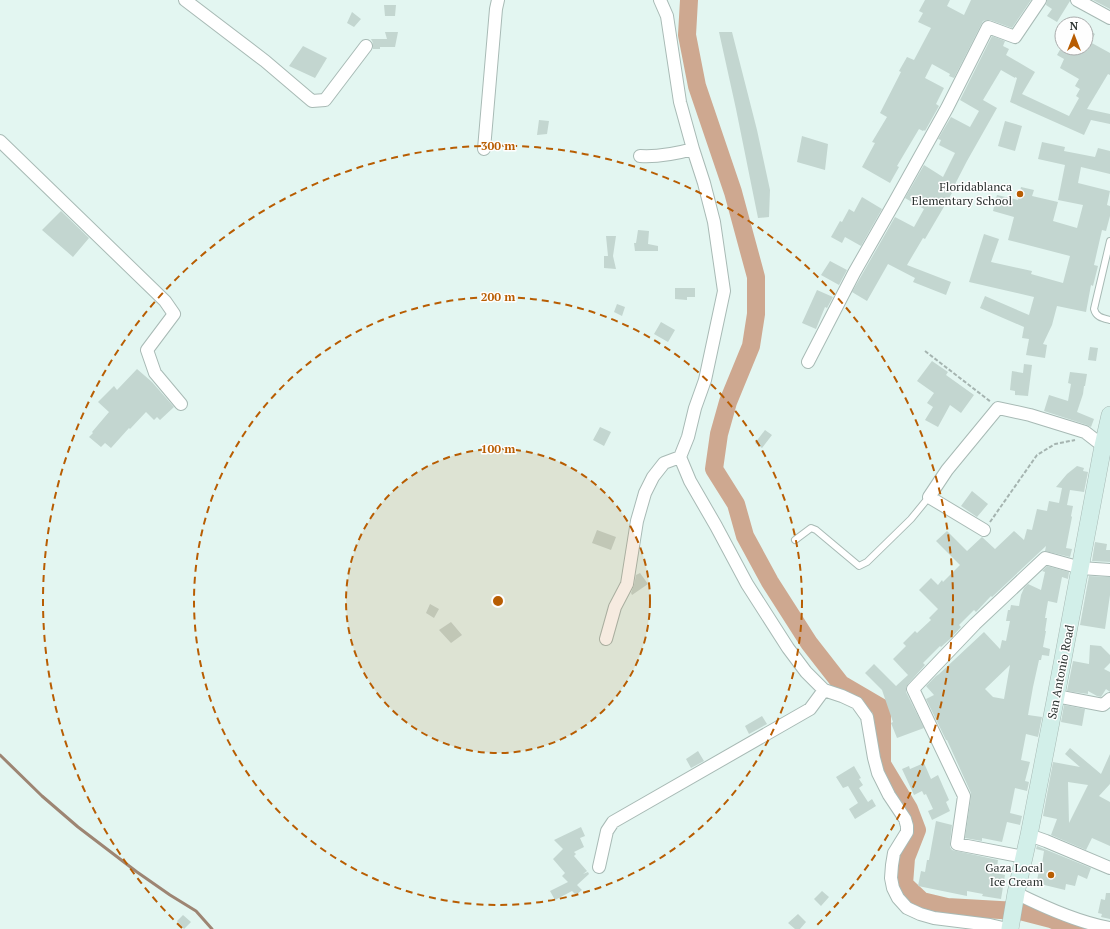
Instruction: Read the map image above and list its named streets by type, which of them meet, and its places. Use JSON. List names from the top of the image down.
{
  "streets": {
    "street": ["San Antonio Road"]
  },
  "places": ["Floridablanca Elementary School", "Gaza Local Ice Cream"],
  "north": "top",
  "rings": ["300 m", "200 m", "100 m"]
}
